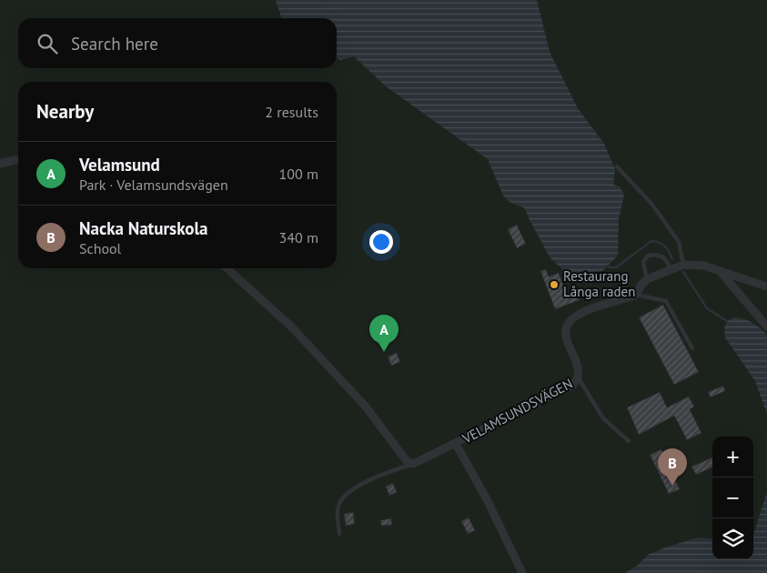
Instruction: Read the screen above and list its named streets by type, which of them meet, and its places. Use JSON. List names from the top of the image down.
{
  "streets": {
    "street": ["VELAMSUNDSVÄGEN"]
  },
  "places": ["Restaurang Långa raden"],
  "page": {
    "search": "Search here",
    "heading": ["Nearby", "2 results"],
    "list": [
      {
        "mark": "A",
        "name": "Velamsund",
        "note": "Park · Velamsundsvägen",
        "value": "100 m"
      },
      {
        "mark": "B",
        "name": "Nacka Naturskola",
        "note": "School",
        "value": "340 m"
      }
    ],
    "pins": ["A", "B"],
    "map_buttons": ["+", "−"]
  }
}
